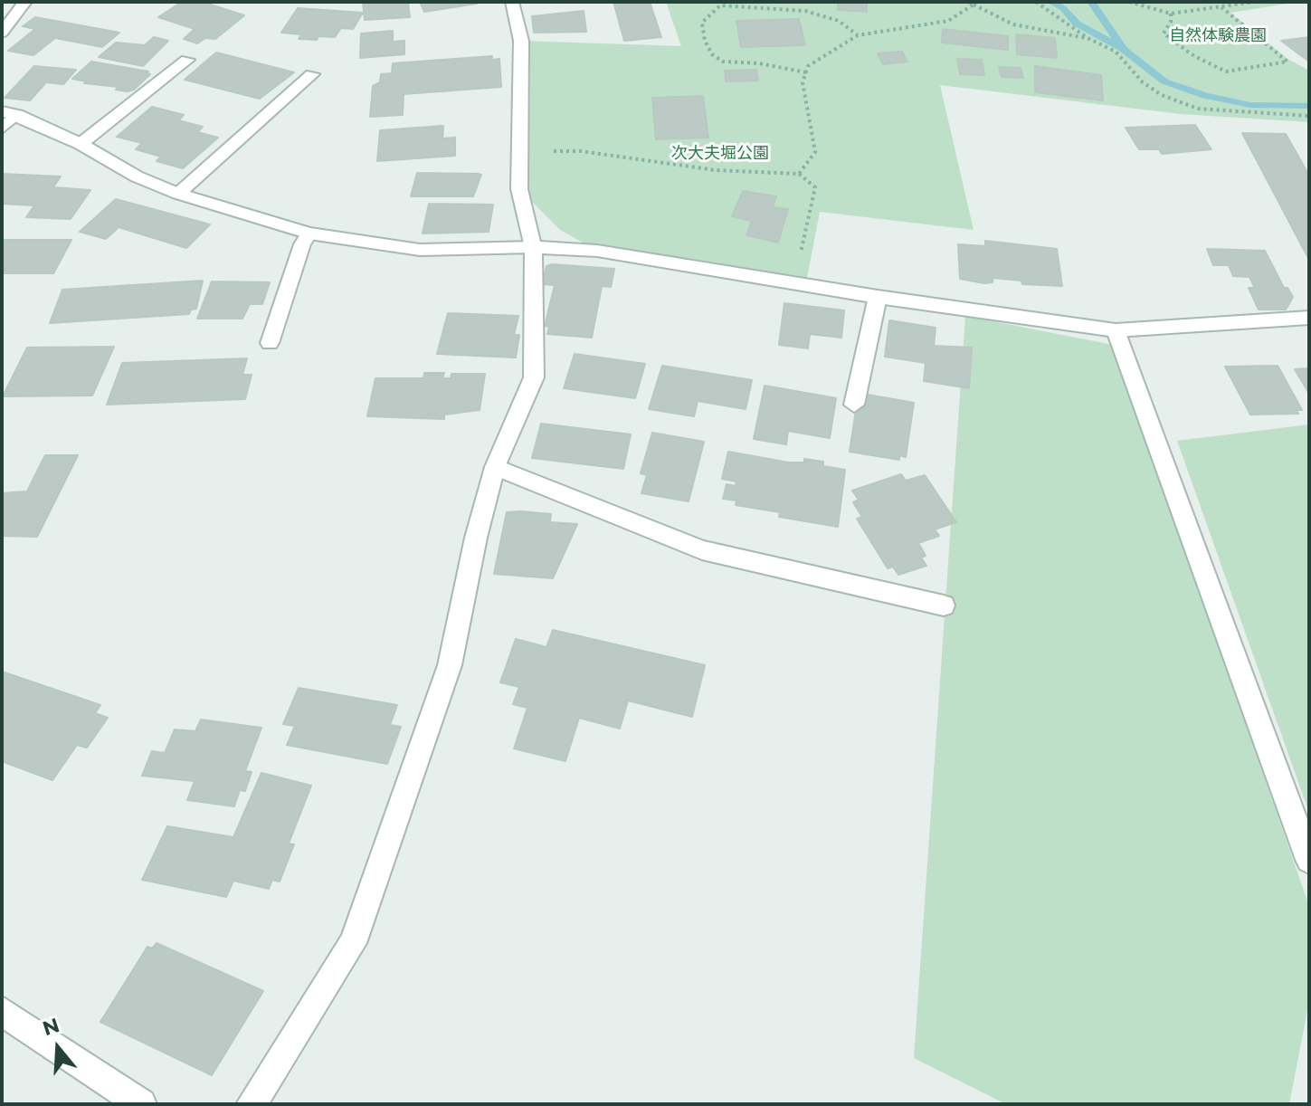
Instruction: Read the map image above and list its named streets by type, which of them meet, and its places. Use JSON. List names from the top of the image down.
{
  "parks": ["自然体験農園", "次大夫堀公園"],
  "north": "top"
}
